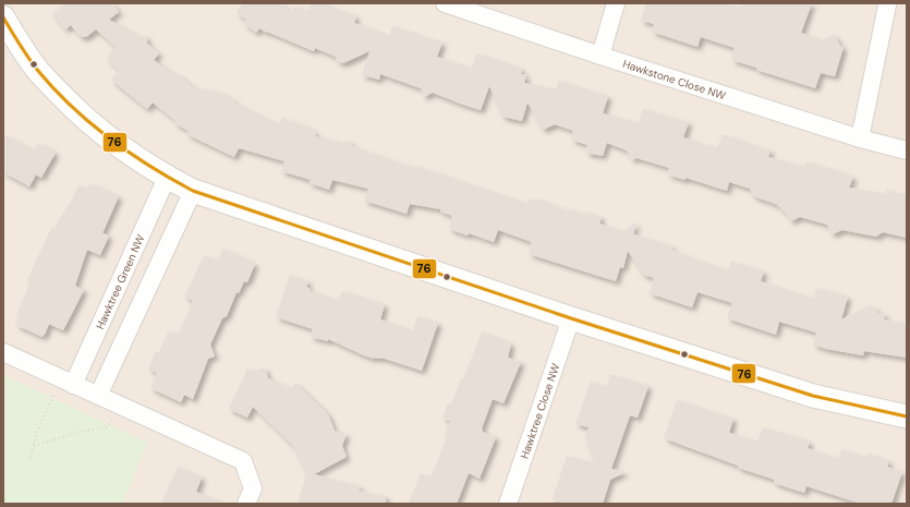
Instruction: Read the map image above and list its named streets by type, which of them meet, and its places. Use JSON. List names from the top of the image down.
{
  "streets": {
    "street": ["Hawkstone Close NW", "Hawktree Green NW", "Hawktree Close NW"]
  },
  "lines": ["transit line 76"]
}
